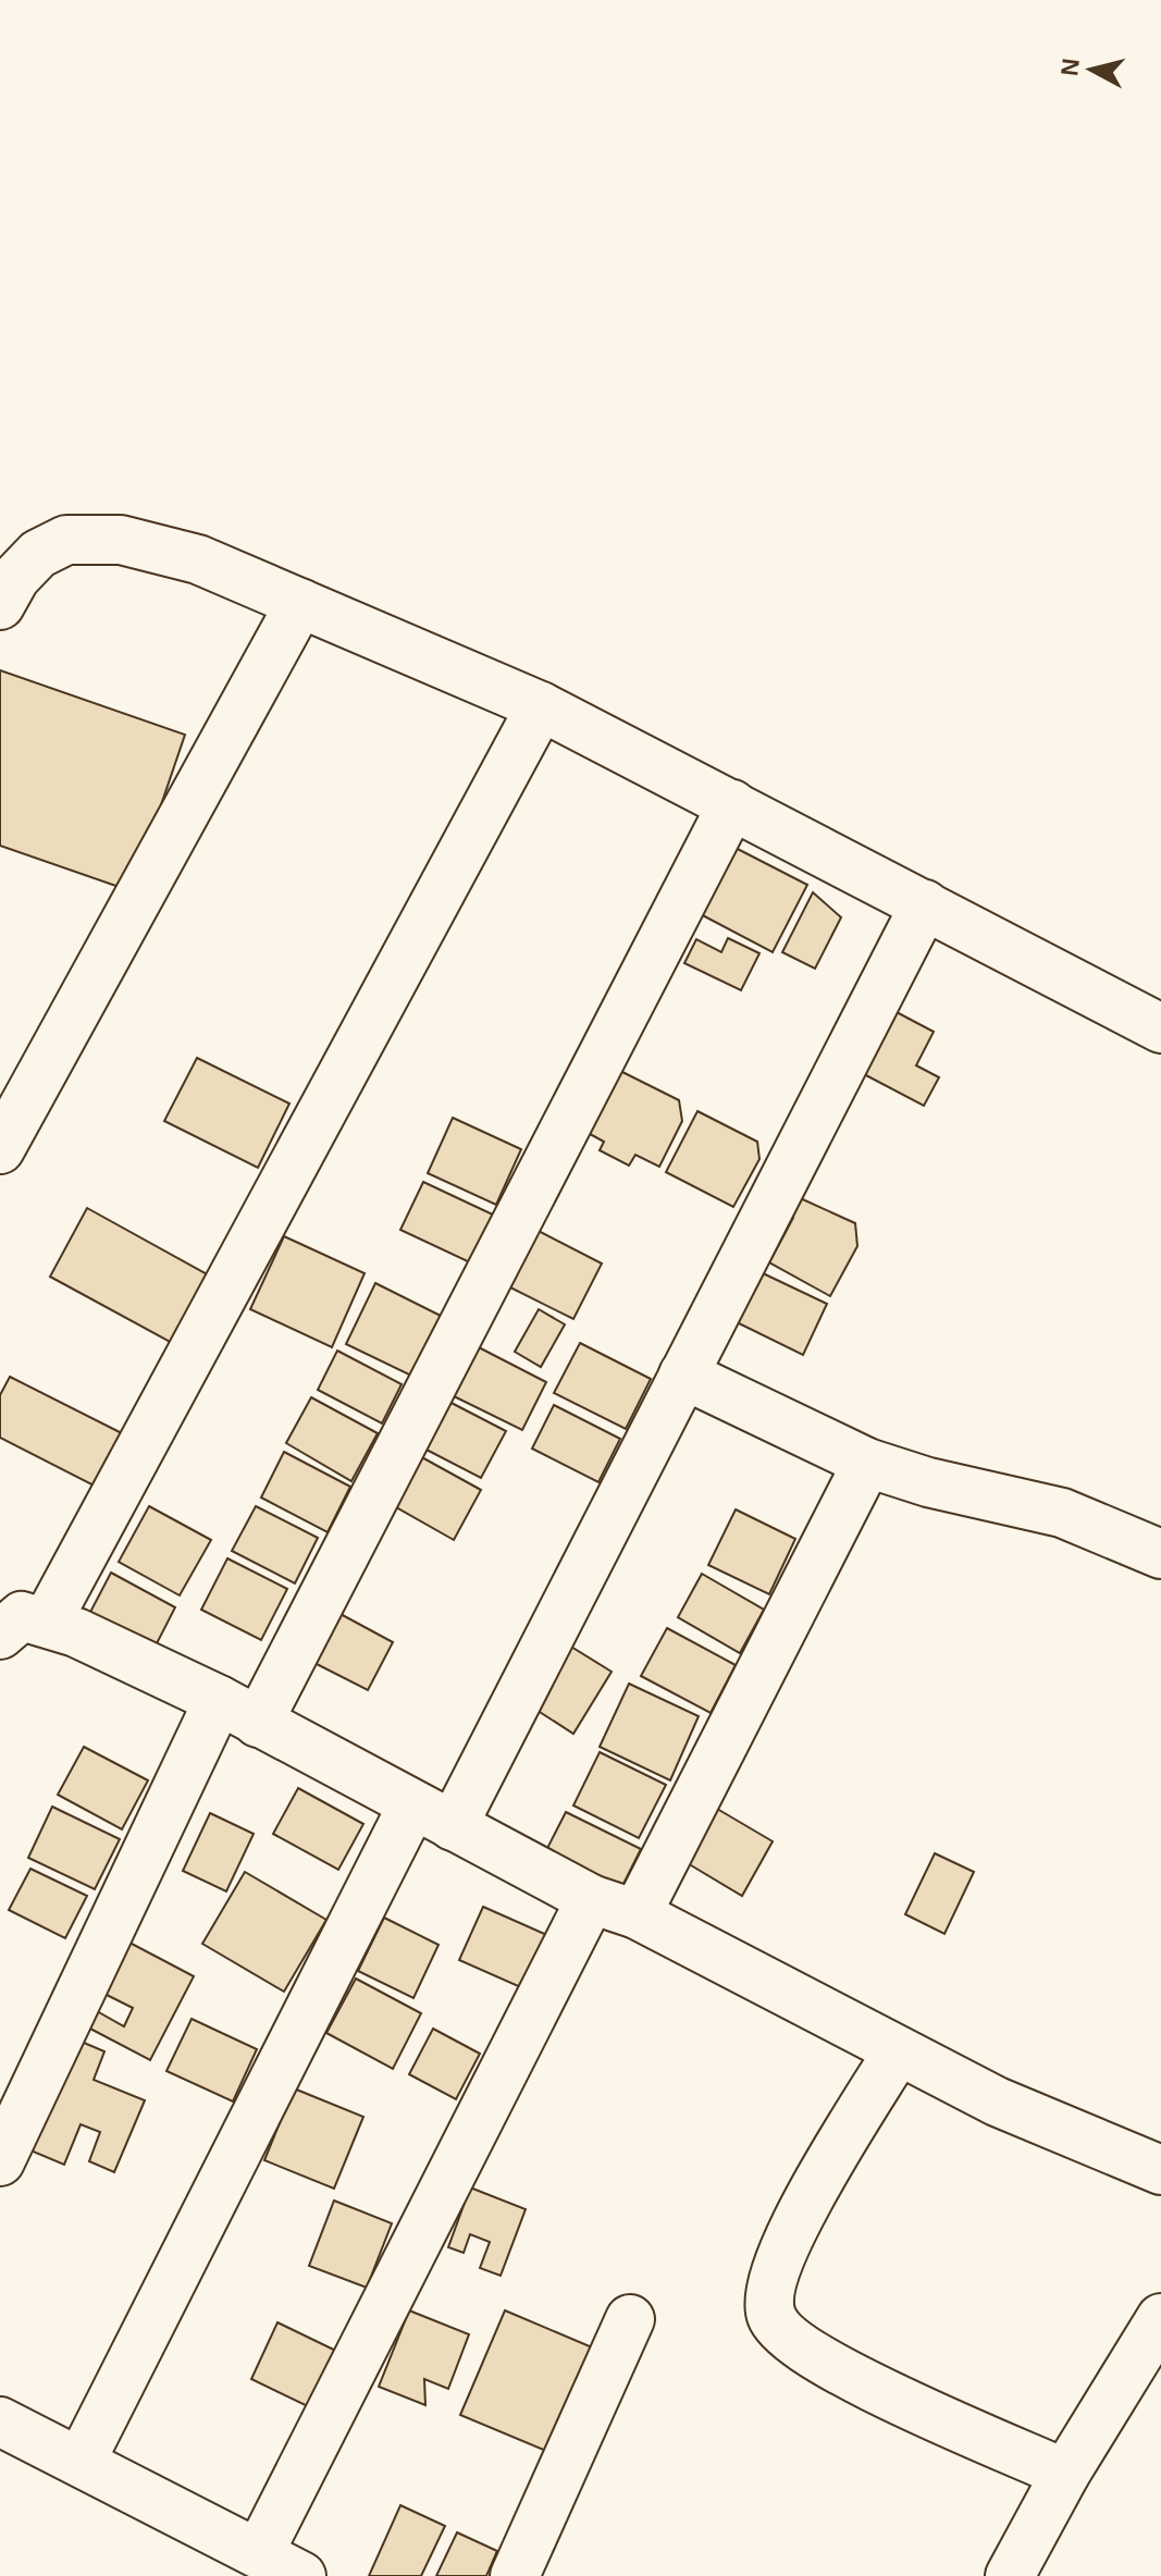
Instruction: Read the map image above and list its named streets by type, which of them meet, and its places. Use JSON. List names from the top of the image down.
{
  "north": "left"
}
